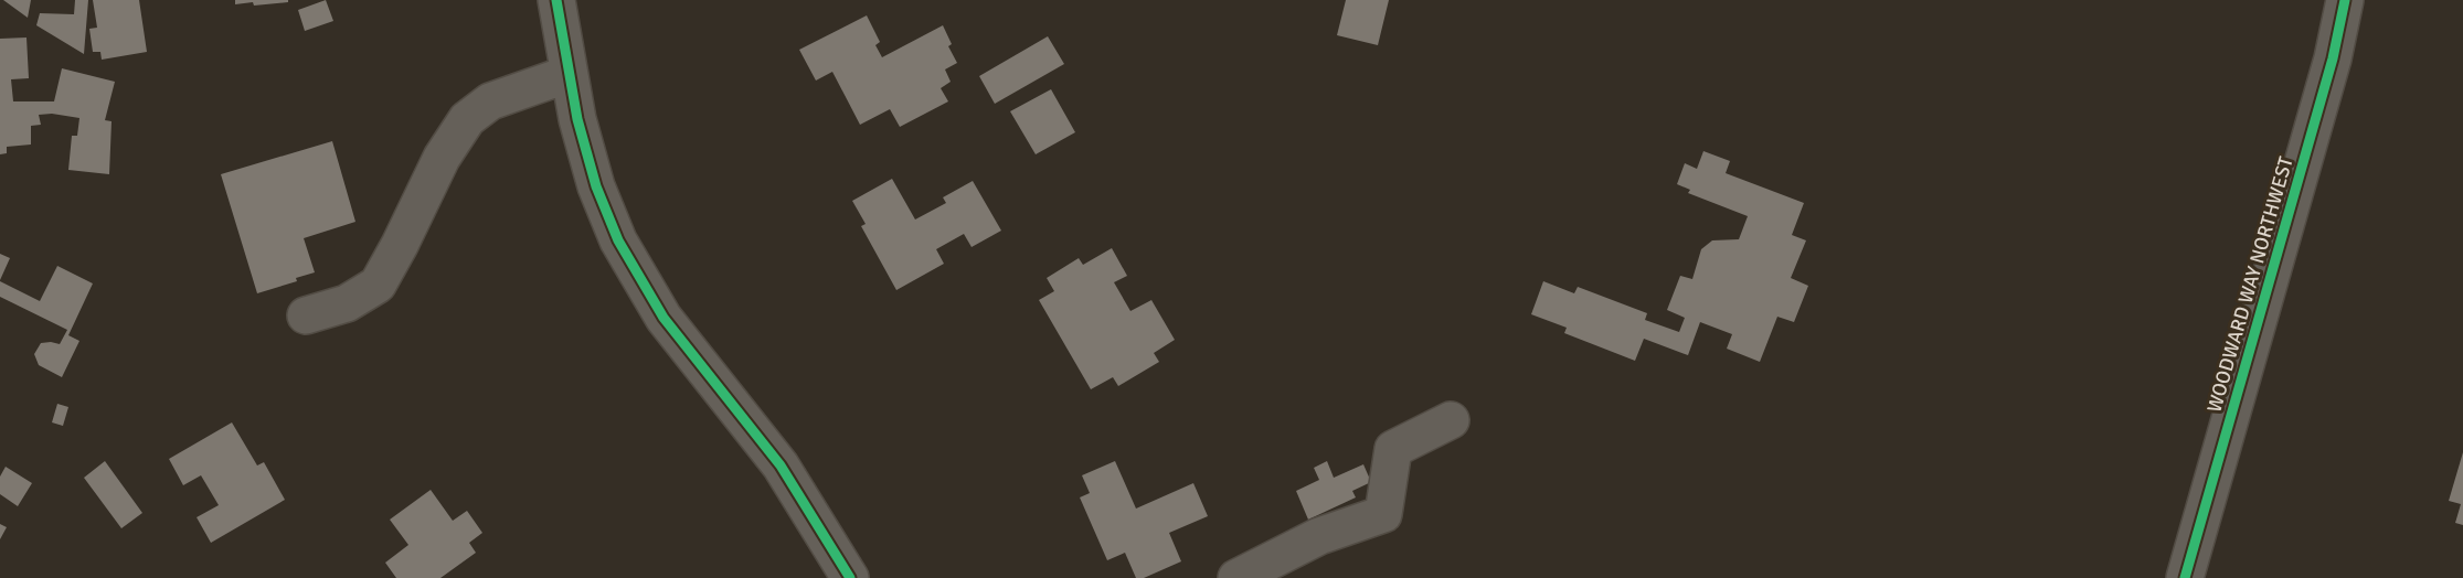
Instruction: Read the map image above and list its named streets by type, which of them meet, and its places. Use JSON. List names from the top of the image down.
{
  "streets": {
    "street": ["WOODWARD WAY NORTHWEST"]
  }
}
